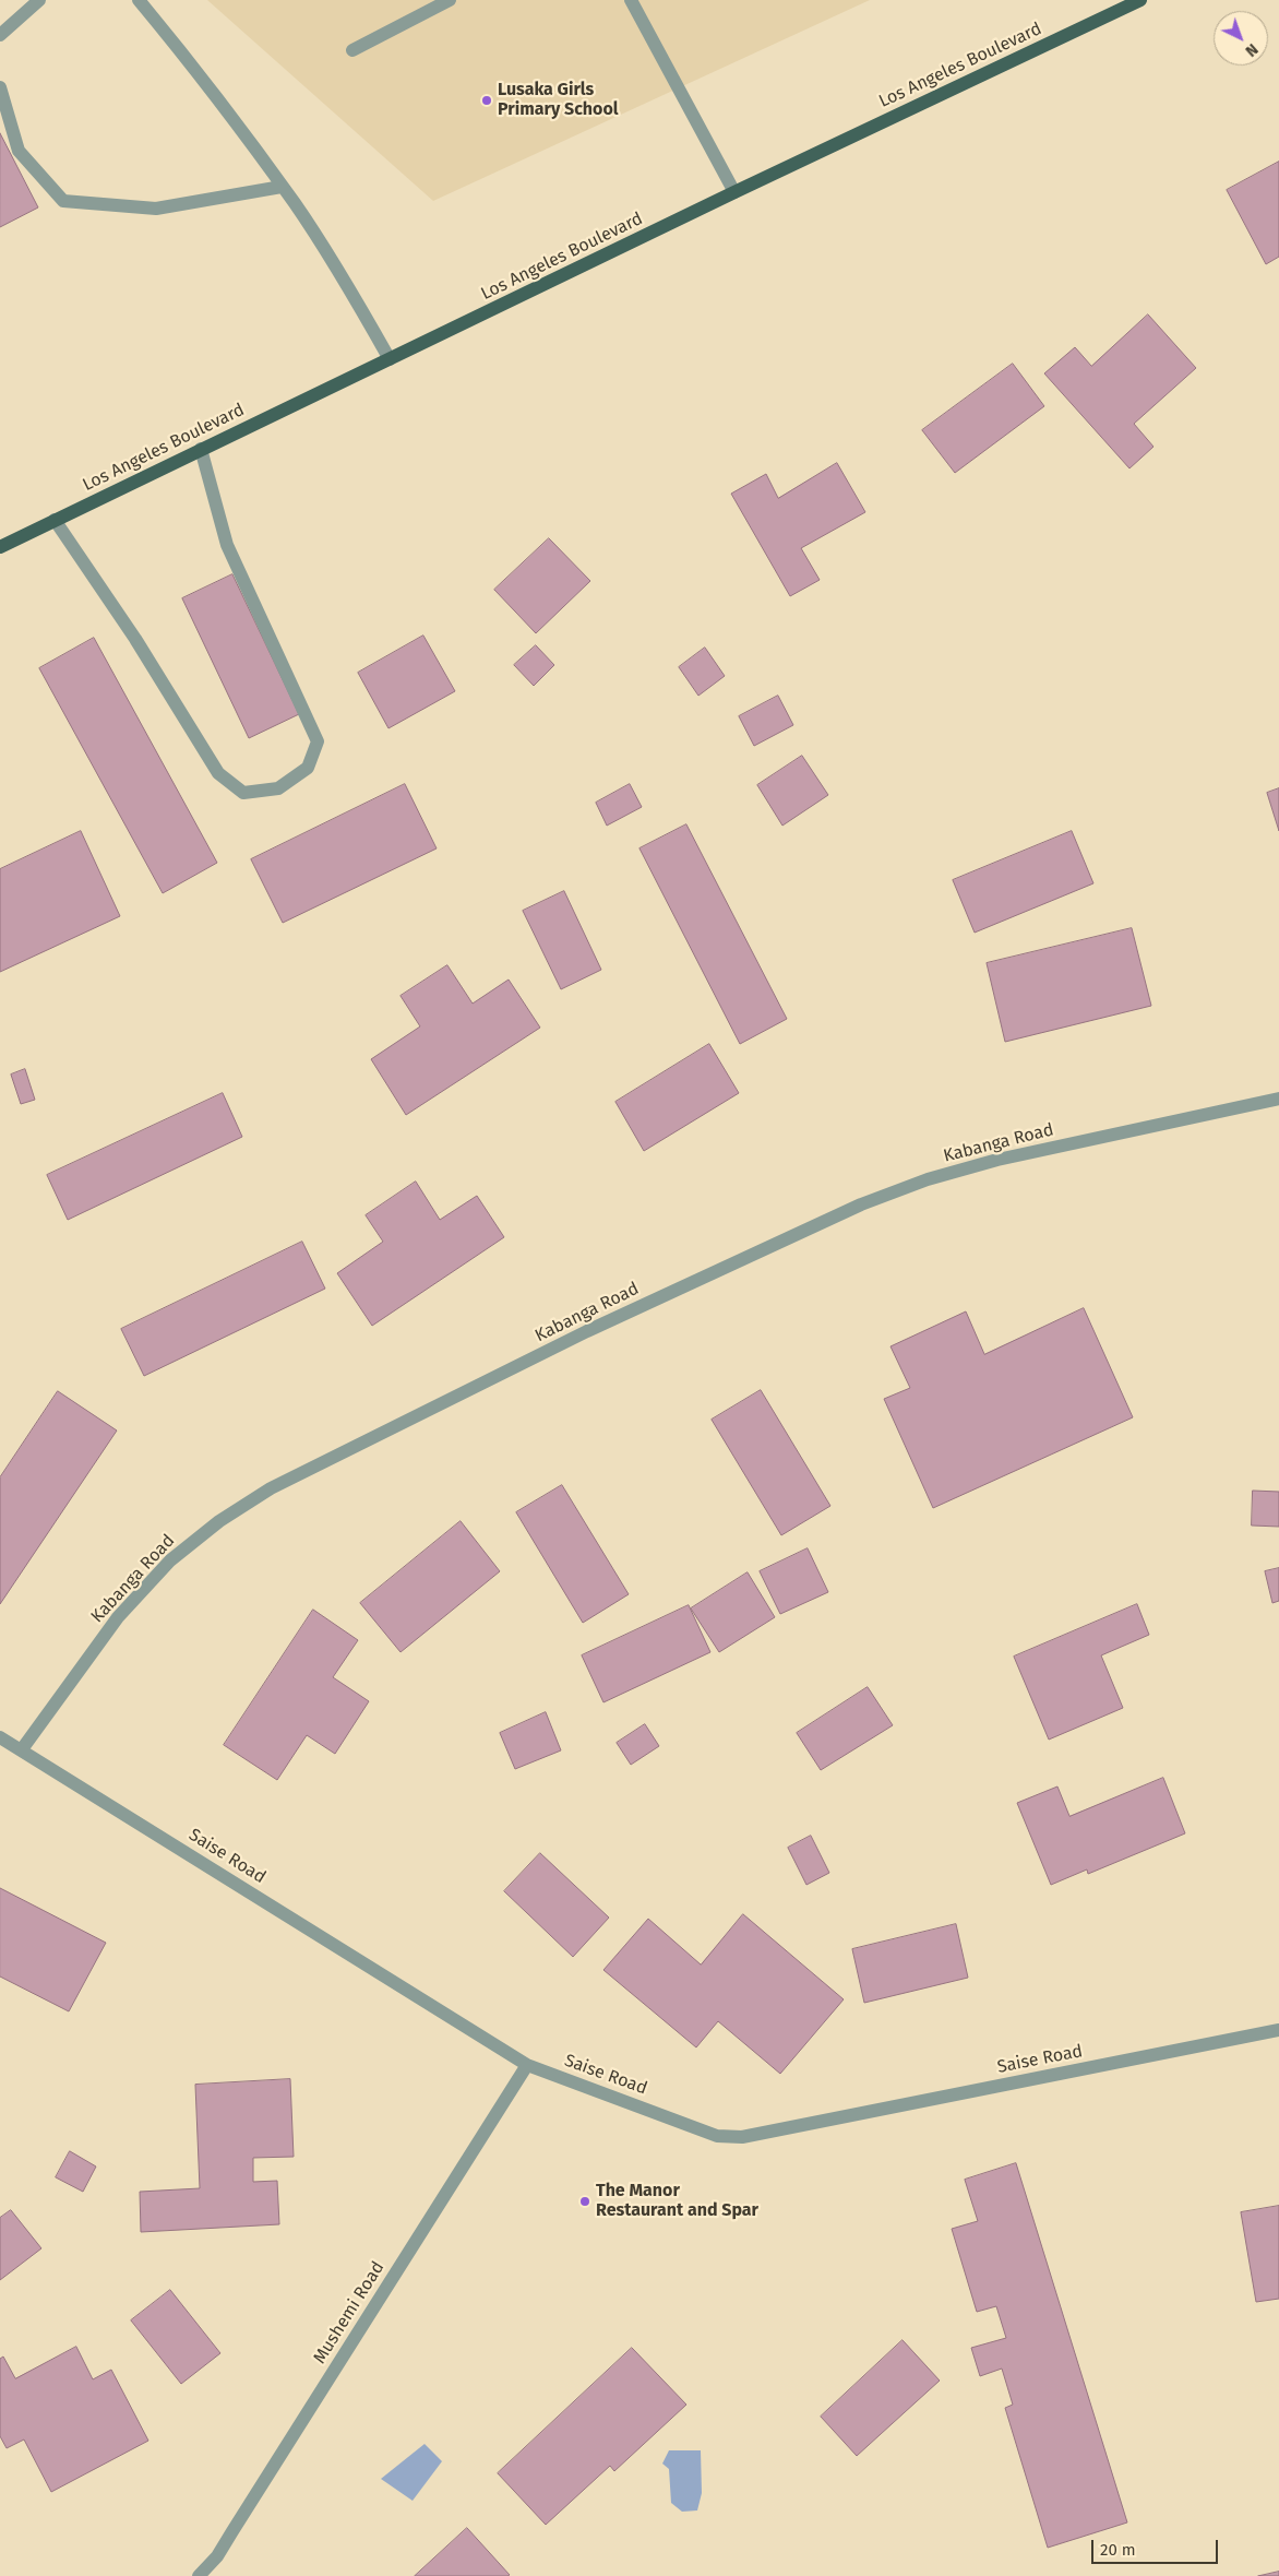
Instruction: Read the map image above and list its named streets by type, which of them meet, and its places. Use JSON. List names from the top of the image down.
{
  "streets": {
    "main road": ["Los Angeles Boulevard"],
    "street": ["Kabanga Road", "Saise Road", "Mushemi Road"]
  },
  "crossings": [
    ["Kabanga Road", "Saise Road"],
    ["Saise Road", "Mushemi Road"]
  ],
  "places": ["Lusaka Girls Primary School", "The Manor Restaurant and Spar"],
  "scale_bar": "20 m",
  "north": "bottom right"
}
